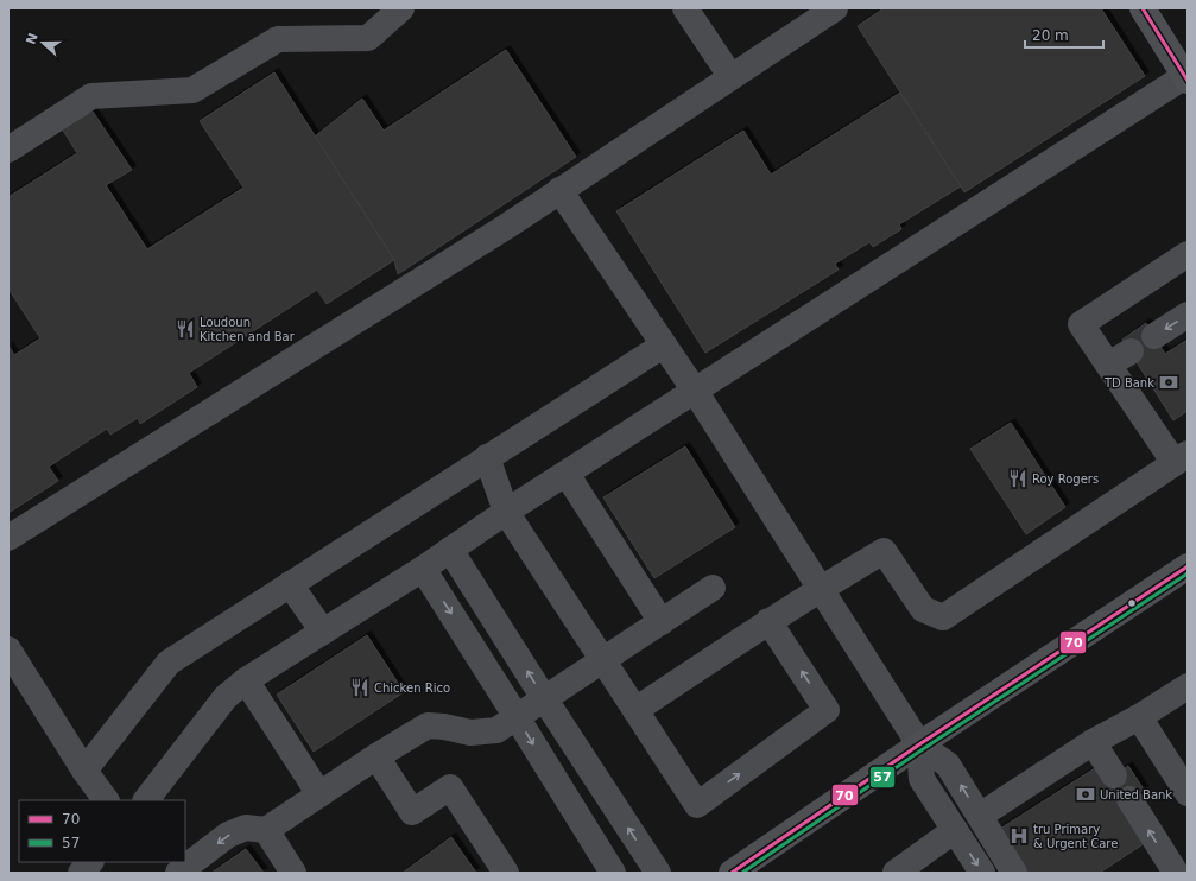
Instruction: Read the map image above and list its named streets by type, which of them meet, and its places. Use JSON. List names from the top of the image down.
{
  "places": {
    "restaurant": ["Loudoun Kitchen and Bar", "Roy Rogers", "Chicken Rico"],
    "bank": ["TD Bank", "United Bank"],
    "hospital": ["tru Primary & Urgent Care"]
  },
  "lines": ["transit line 70", "transit line 57"],
  "legend": ["70", "57"],
  "scale_bar": "20 m",
  "north": "left"
}
